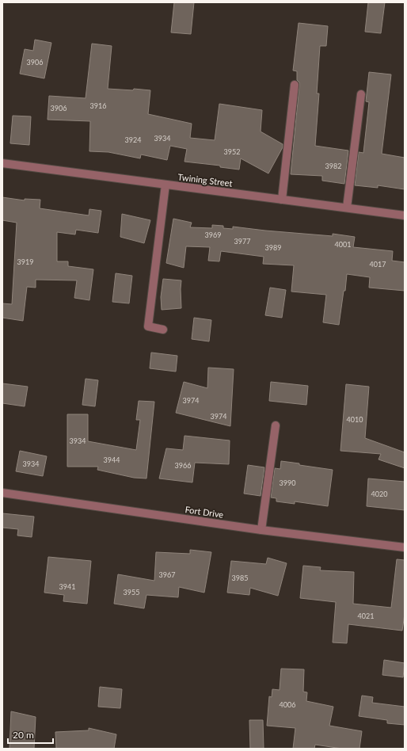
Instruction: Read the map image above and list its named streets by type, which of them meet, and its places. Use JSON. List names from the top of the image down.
{
  "streets": {
    "street": ["Twining Street", "Fort Drive"]
  },
  "house_numbers": [
    "3906",
    "3916",
    "3906",
    "3934",
    "3924",
    "3952",
    "3982",
    "3969",
    "3977",
    "4001",
    "3989",
    "3919",
    "4017",
    "3974",
    "3974",
    "4010",
    "3934",
    "3944",
    "3934",
    "3966",
    "3990",
    "4020",
    "3967",
    "3985",
    "3941",
    "3955",
    "4021",
    "4006"
  ],
  "scale_bar": "20 m"
}
